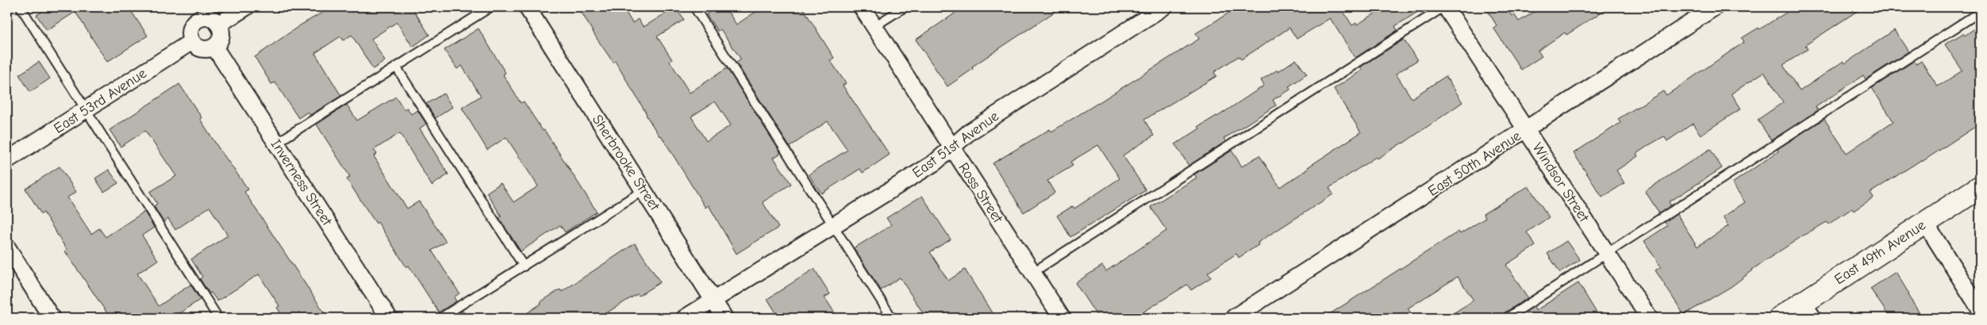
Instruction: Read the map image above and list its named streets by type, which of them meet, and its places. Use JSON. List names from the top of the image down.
{
  "streets": {
    "street": [
      "East 53rd Avenue",
      "East 51st Avenue",
      "Sherbrooke Street",
      "East 50th Avenue",
      "Inverness Street",
      "Windsor Street",
      "Ross Street",
      "East 49th Avenue"
    ]
  },
  "crossings": [
    ["East 53rd Avenue", "Inverness Street"],
    ["East 51st Avenue", "Sherbrooke Street"],
    ["East 51st Avenue", "Ross Street"],
    ["East 50th Avenue", "Windsor Street"]
  ]
}
